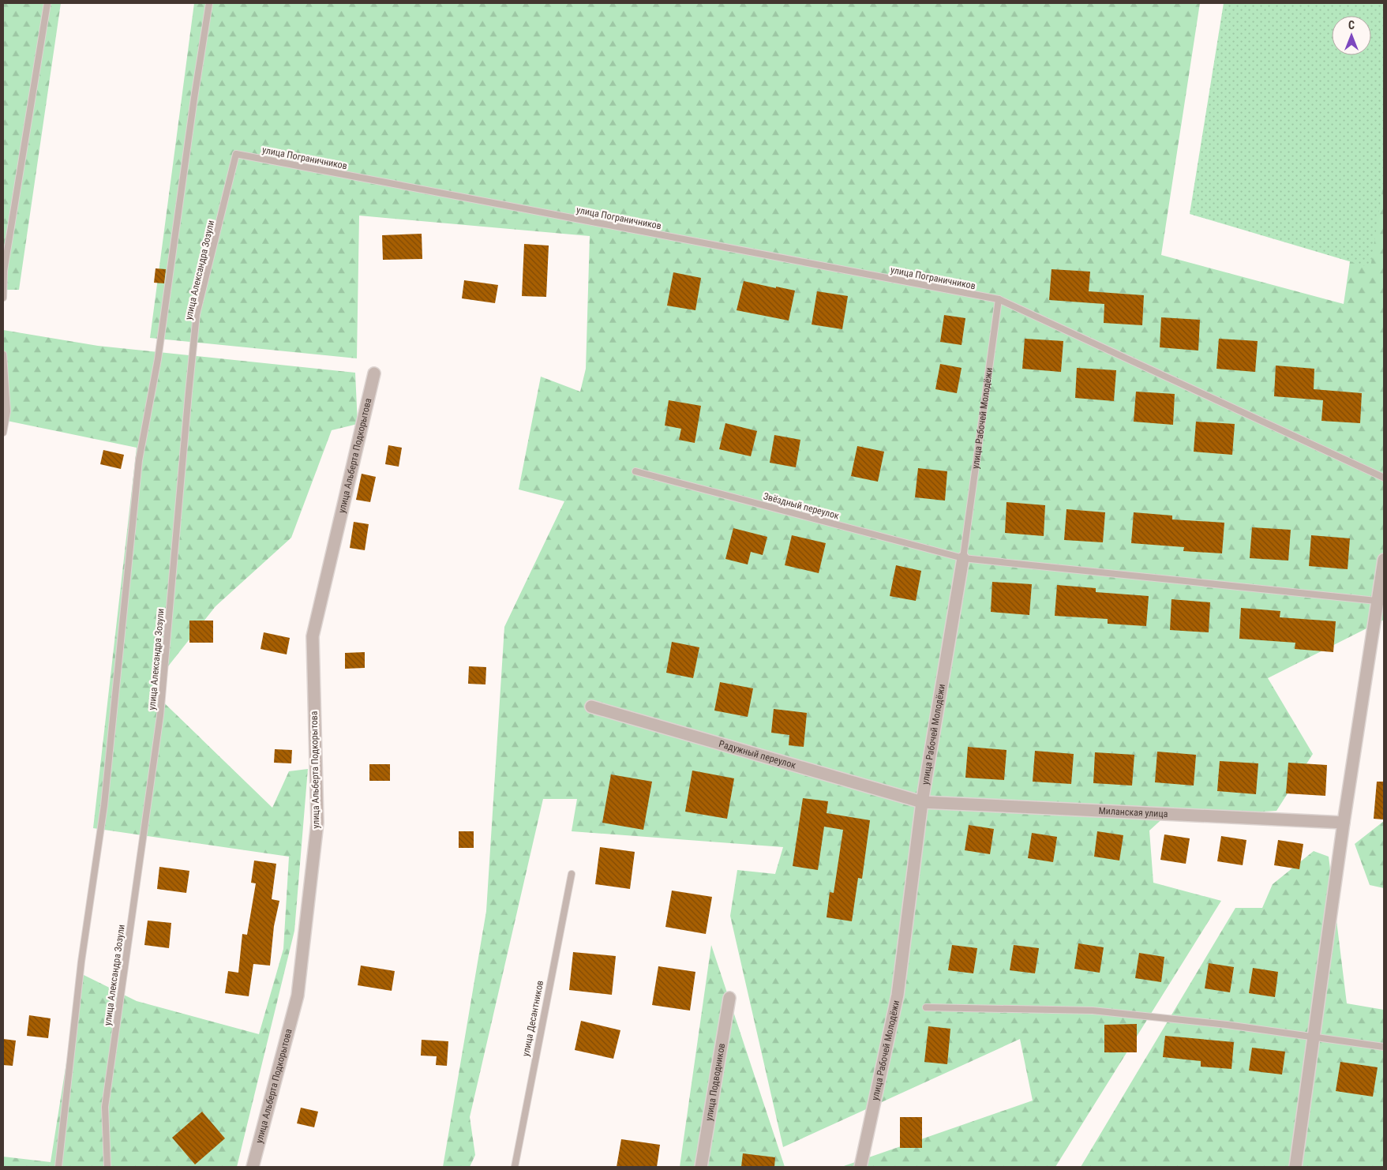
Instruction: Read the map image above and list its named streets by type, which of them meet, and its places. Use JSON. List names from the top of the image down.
{
  "streets": {
    "street": [
      "улица Рабочей Молодёжи",
      "улица Альберта Подкорытова",
      "Радужный переулок",
      "Миланская улица",
      "улица Подводников"
    ],
    "lane": [
      "улица Пограничников",
      "улица Александра Зозули",
      "Звёздный переулок",
      "улица Десантников"
    ]
  },
  "crossings": [
    ["улица Пограничников", "улица Александра Зозули"],
    ["улица Пограничников", "улица Рабочей Молодёжи"],
    ["улица Рабочей Молодёжи", "Звёздный переулок"],
    ["улица Рабочей Молодёжи", "Радужный переулок"],
    ["улица Рабочей Молодёжи", "Миланская улица"],
    ["Радужный переулок", "Миланская улица"]
  ],
  "north": "top"
}
